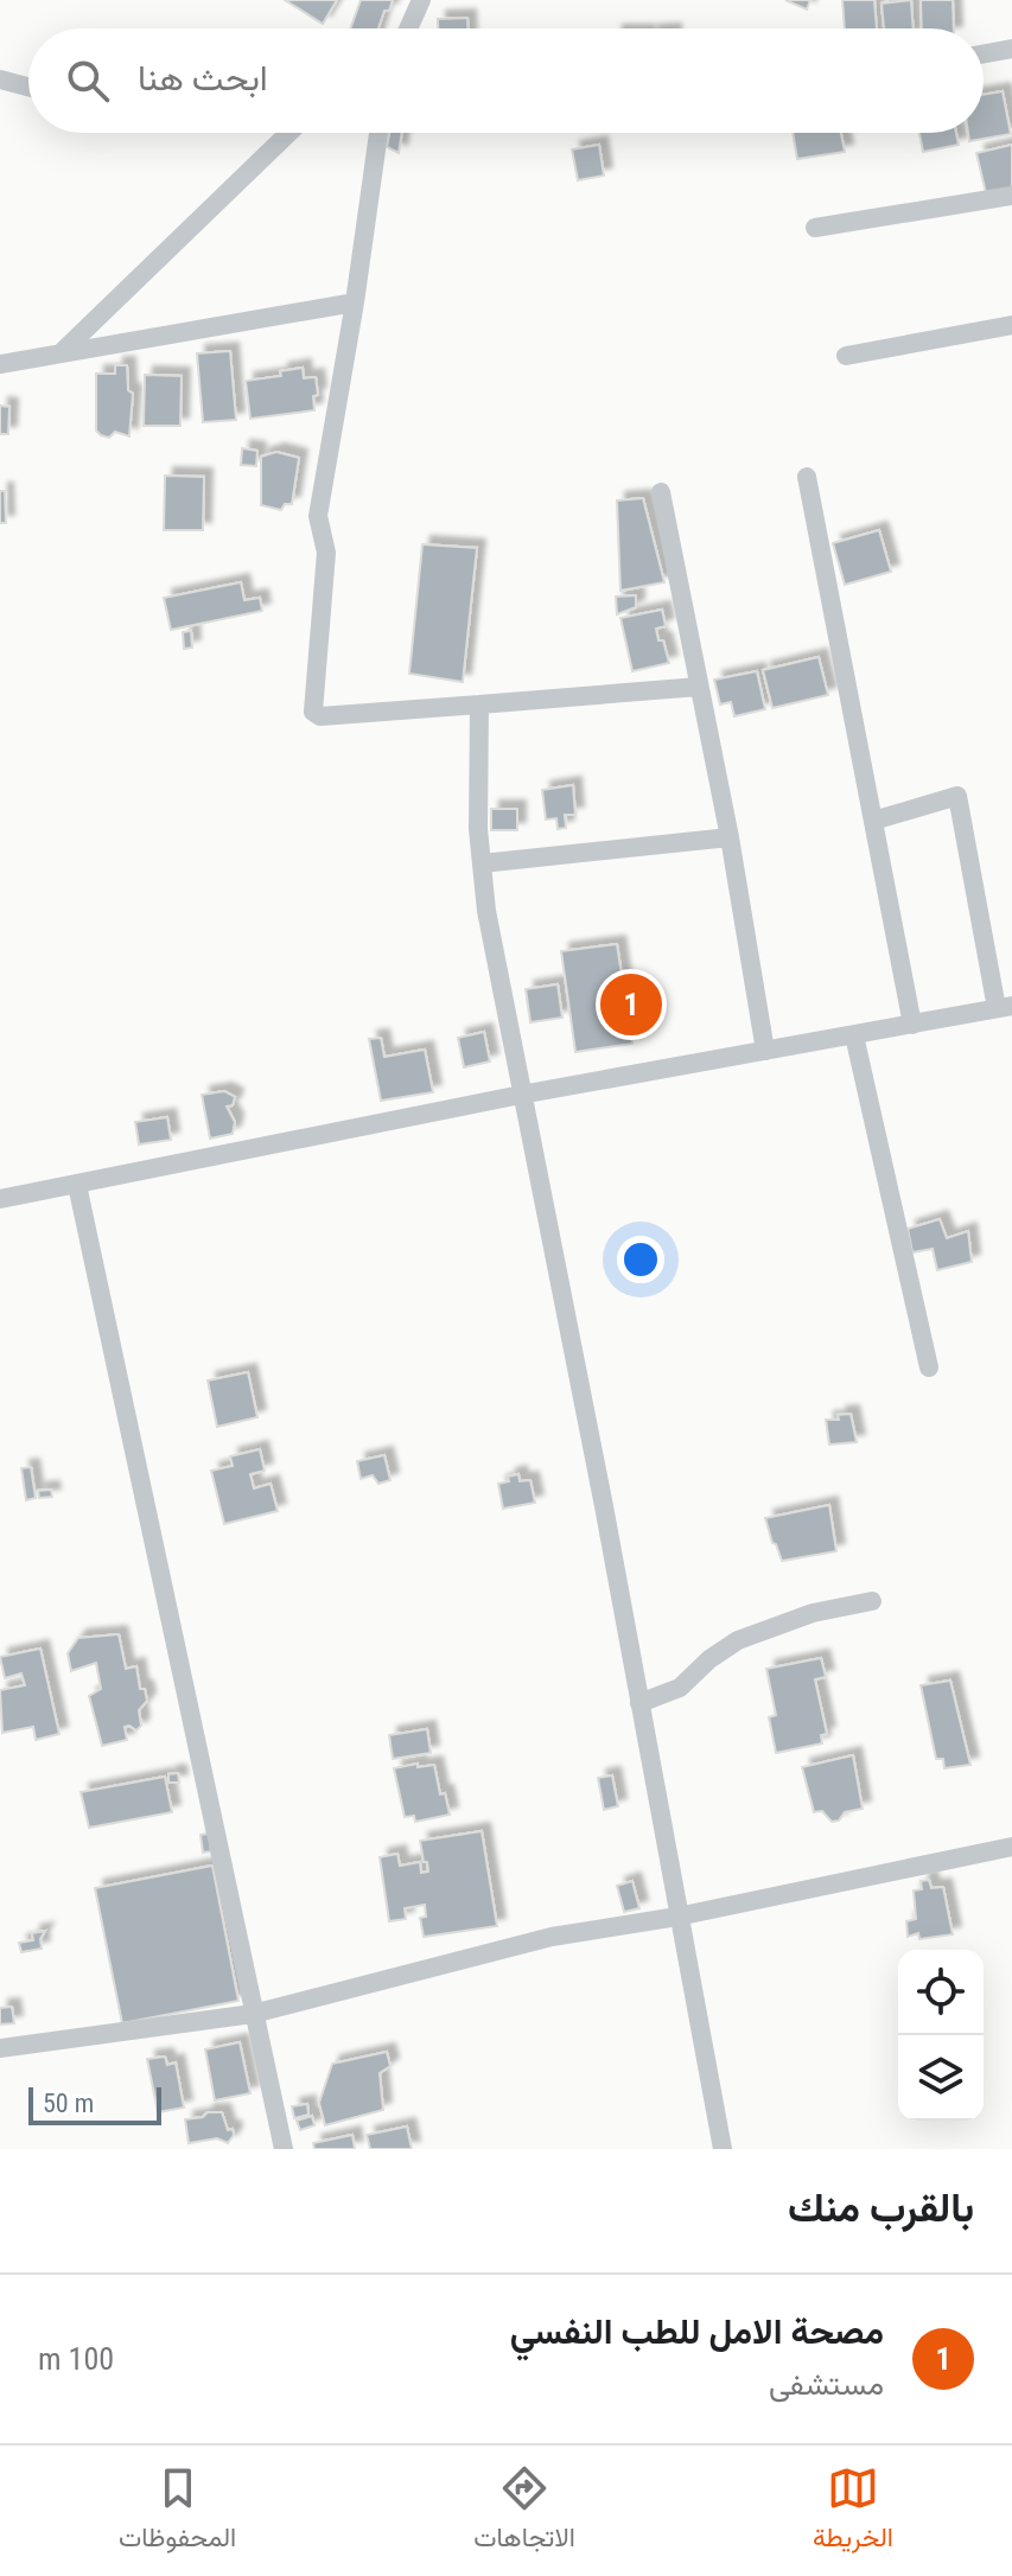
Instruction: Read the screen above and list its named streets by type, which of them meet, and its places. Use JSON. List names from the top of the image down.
{
  "scale_bar": "50 m",
  "page": {
    "search": "ابحث هنا",
    "pins": "1",
    "scale": "50 m",
    "heading": "بالقرب منك",
    "list": [
      {
        "mark": "1",
        "name": "مصحة الامل للطب النفسي",
        "note": "مستشفى",
        "value": "100 m"
      }
    ],
    "nav": ["الخريطة", "الاتجاهات", "المحفوظات"]
  }
}
